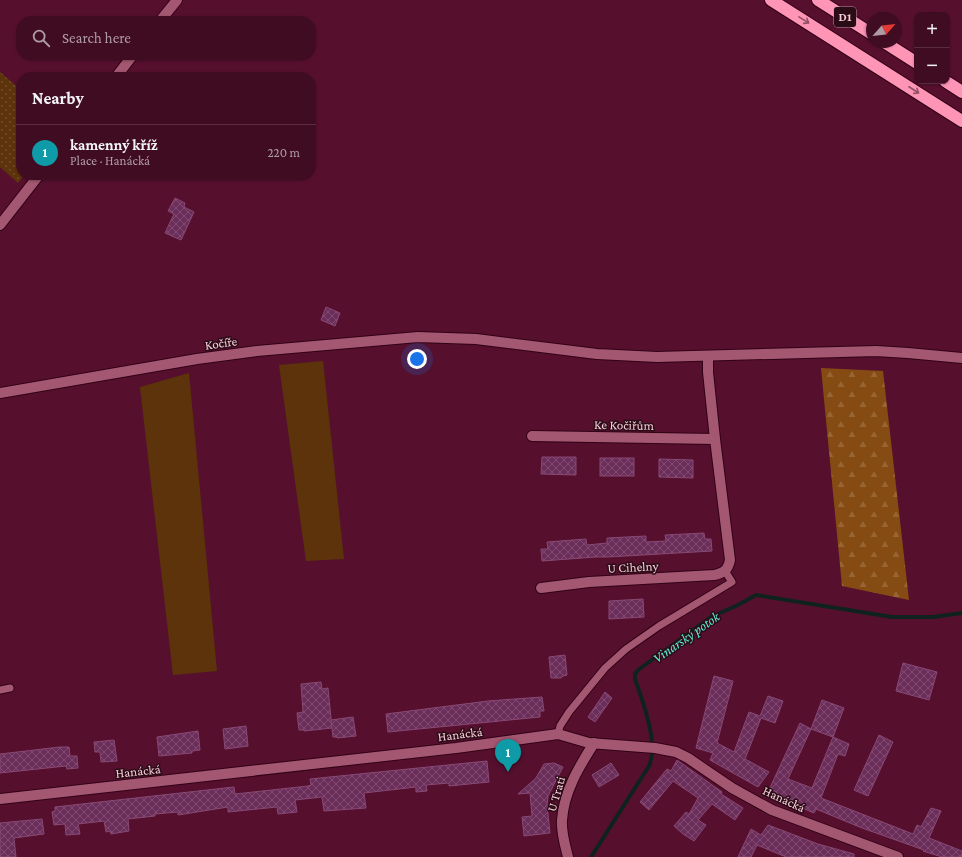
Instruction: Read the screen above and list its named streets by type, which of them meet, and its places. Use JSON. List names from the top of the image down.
{
  "streets": {
    "highway": ["D1"],
    "street": [
      "Kočíře",
      "Ke Kočiřům",
      "U Cihelny",
      "Hanácká",
      "U Trati"
    ]
  },
  "crossings": [
    ["Hanácká", "U Trati"]
  ],
  "water": ["Vinarský potok"],
  "north": "top right",
  "page": {
    "map_buttons": ["+", "−"],
    "search": "Search here",
    "heading": "Nearby",
    "list": [
      {
        "mark": "1",
        "name": "kamenný kříž",
        "note": "Place · Hanácká",
        "value": "220 m"
      }
    ],
    "pins": "1"
  }
}
